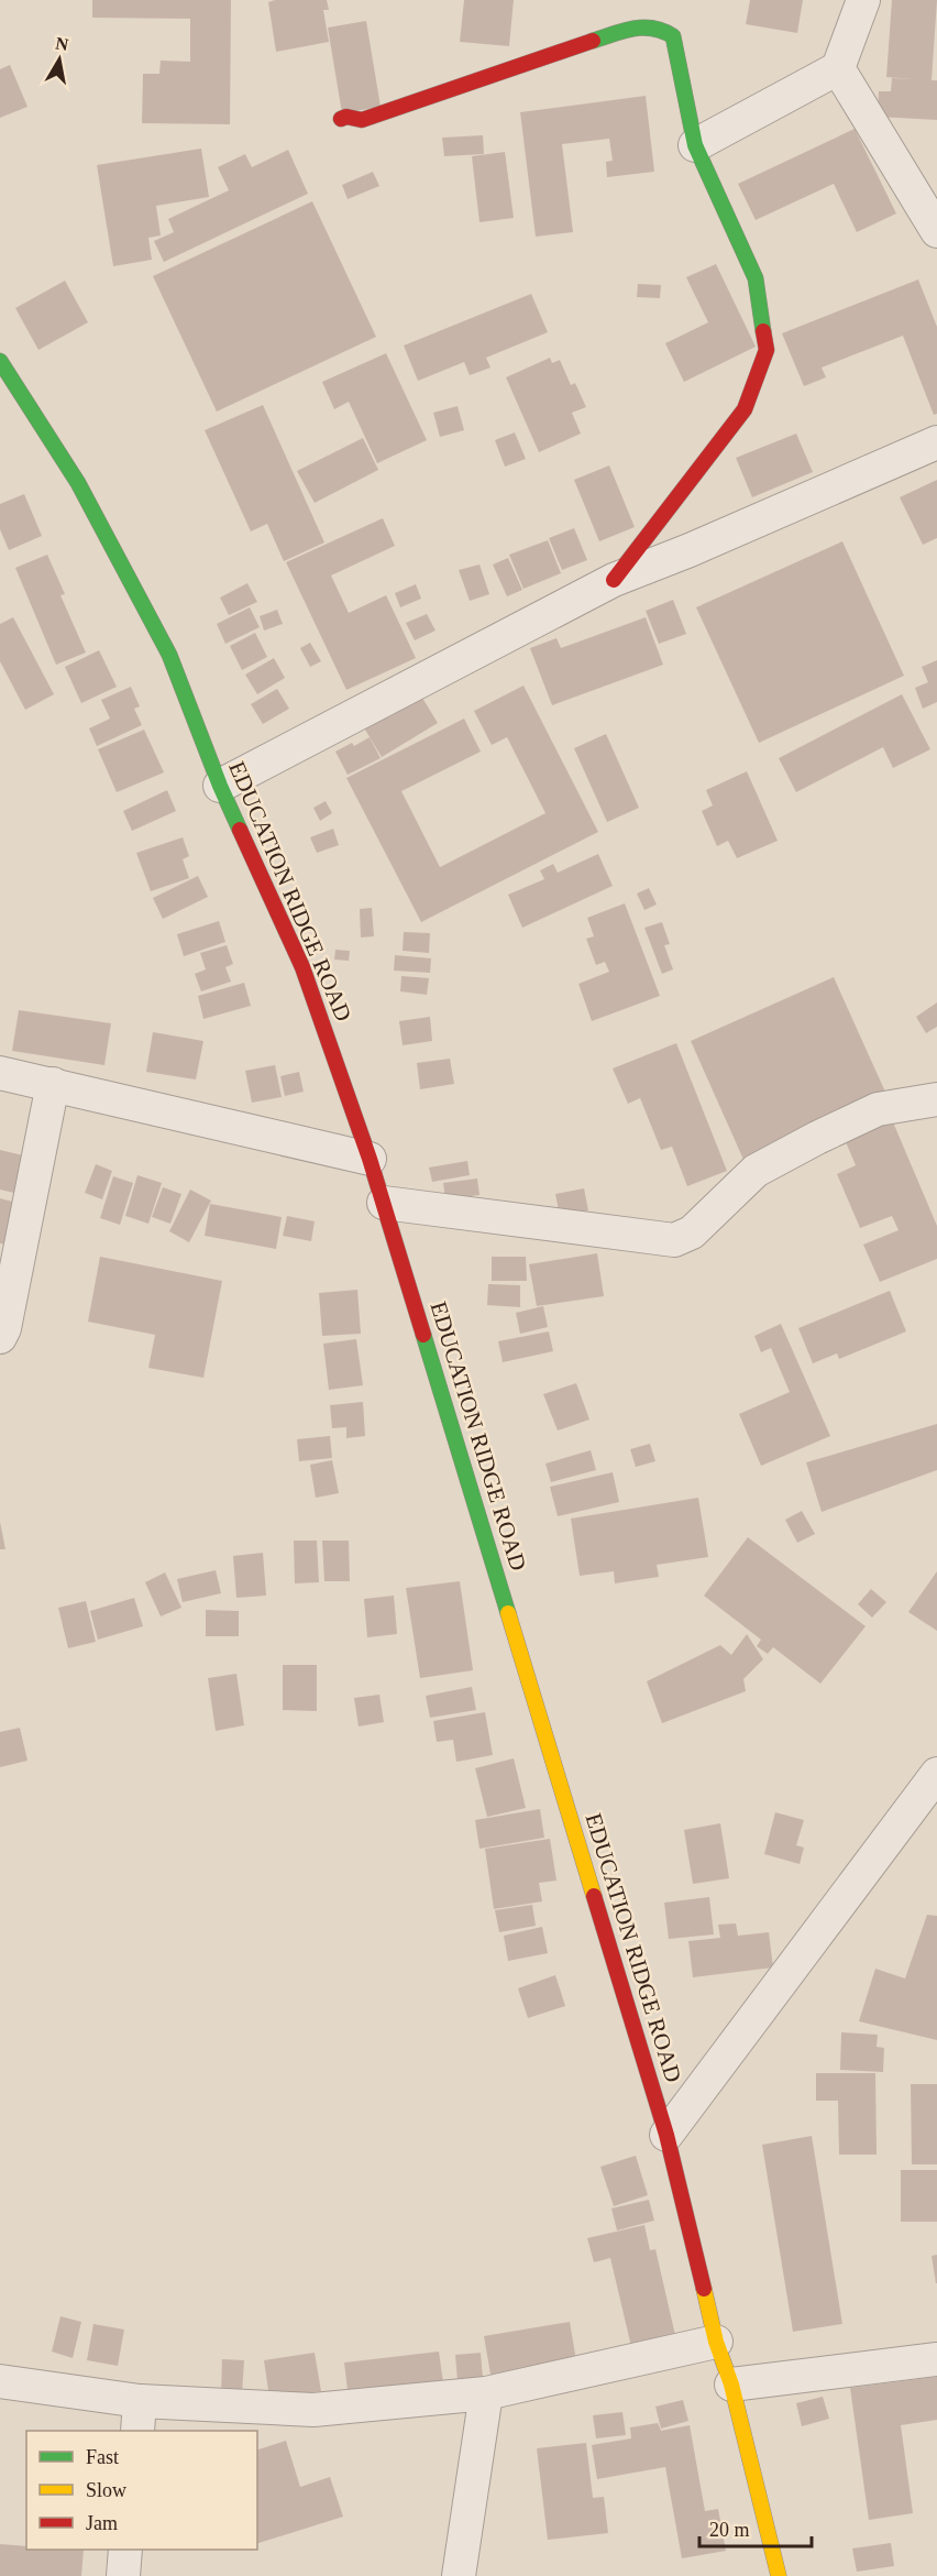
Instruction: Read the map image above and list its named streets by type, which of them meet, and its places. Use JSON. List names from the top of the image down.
{
  "streets": {
    "main road": ["EDUCATION RIDGE ROAD"]
  },
  "legend": ["Fast", "Slow", "Jam"],
  "scale_bar": "20 m",
  "north": "top"
}
